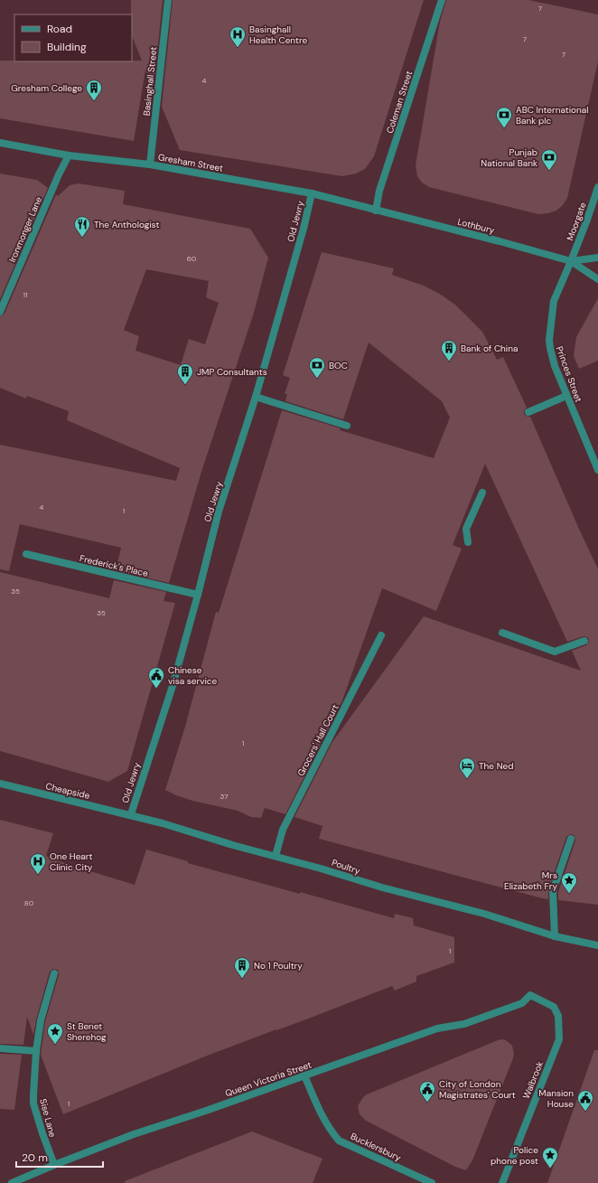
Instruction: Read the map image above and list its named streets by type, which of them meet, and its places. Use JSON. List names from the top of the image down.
{
  "streets": {
    "street": [
      "Basinghall Street",
      "Coleman Street",
      "Gresham Street",
      "Old Jewry",
      "Moorgate",
      "Lothbury",
      "Ironmonger Lane",
      "Princes Street",
      "Frederick's Place",
      "Grocers' Hall Court",
      "Cheapside",
      "Poultry",
      "Queen Victoria Street",
      "Walbrook",
      "Sise Lane",
      "Bucklersbury"
    ]
  },
  "crossings": [
    ["Basinghall Street", "Gresham Street"],
    ["Coleman Street", "Gresham Street"],
    ["Coleman Street", "Lothbury"],
    ["Gresham Street", "Old Jewry"],
    ["Gresham Street", "Lothbury"],
    ["Gresham Street", "Ironmonger Lane"],
    ["Old Jewry", "Frederick's Place"],
    ["Old Jewry", "Cheapside"],
    ["Old Jewry", "Poultry"],
    ["Moorgate", "Lothbury"],
    ["Moorgate", "Princes Street"],
    ["Lothbury", "Princes Street"],
    ["Grocers' Hall Court", "Poultry"],
    ["Cheapside", "Poultry"],
    ["Queen Victoria Street", "Walbrook"],
    ["Queen Victoria Street", "Sise Lane"],
    ["Queen Victoria Street", "Bucklersbury"]
  ],
  "places": {
    "hospital": ["Basinghall Health Centre", "One Heart Clinic City"],
    "building": [
      "Gresham College",
      "Bank of China",
      "JMP Consultants",
      "No 1 Poultry"
    ],
    "bank": ["ABC International Bank plc", "Punjab National Bank", "BOC"],
    "restaurant": ["The Anthologist"],
    "public building": ["Chinese visa service", "City of London Magistrates' Court", "Mansion House"],
    "hotel": ["The Ned"],
    "place": ["Mrs Elizabeth Fry", "St Benet Sherehog", "Police phone post"]
  },
  "house_numbers": [
    "7",
    "7",
    "7",
    "4",
    "60",
    "11",
    "4",
    "1",
    "35",
    "35",
    "1",
    "37",
    "80",
    "1",
    "1"
  ],
  "legend": ["Road", "Building"],
  "scale_bar": "20 m"
}
